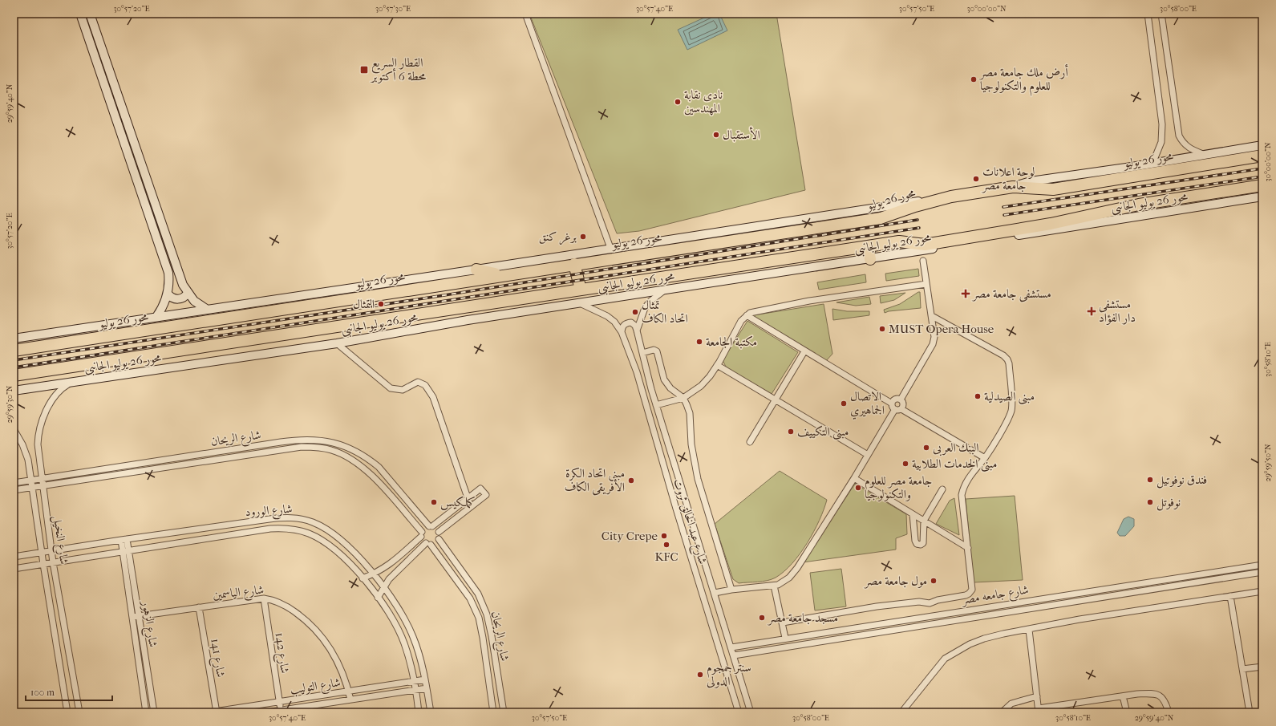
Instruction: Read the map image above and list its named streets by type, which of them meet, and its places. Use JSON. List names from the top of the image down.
{
  "streets": {
    "highway": ["محور 26 يوليو"],
    "main road": ["محور 26 يوليو الجانبى"],
    "street": [
      "شارع الريحان",
      "شارع الورود",
      "شارع عبد الخالق ثروت",
      "شارع النخيل",
      "شارع الياسمين",
      "شارع جامعه مصر",
      "شارع الزهور",
      "شارع 142",
      "شارع 141",
      "شارع التوليب"
    ]
  },
  "crossings": [
    ["محور 26 يوليو الجانبى", "شارع عبد الخالق ثروت"],
    ["محور 26 يوليو الجانبى", "شارع النخيل"],
    ["شارع الريحان", "شارع النخيل"],
    ["شارع الورود", "شارع النخيل"],
    ["شارع الورود", "شارع الزهور"],
    ["شارع الورود", "شارع التوليب"],
    ["شارع عبد الخالق ثروت", "شارع جامعه مصر"],
    ["شارع الياسمين", "شارع الزهور"],
    ["شارع الياسمين", "شارع 142"],
    ["شارع الياسمين", "شارع 141"],
    ["شارع الياسمين", "شارع التوليب"],
    ["شارع 142", "شارع التوليب"],
    ["شارع 141", "شارع التوليب"]
  ],
  "places": {
    "transit": ["القطار السريع محطة 6 أكتوبر"],
    "other": [
      "أرض ملك جامعة مصر للعلوم والتكنولوجيا",
      "نادى نقابة المهندسين",
      "الأستقبال",
      "لوحة اعلانات جامعة مصر",
      "برغر كنق",
      "التمثال",
      "تمثال اتحاد الكاف",
      "MUST Opera House",
      "مكتبة الجامعة",
      "مبنى الصيدلية",
      "الاتصال الجماهيري",
      "مبنى التكييف",
      "البنك العربى",
      "مبنى الخدمات الطلابية",
      "فندق نوفوتيل",
      "مبنى اتحاد الكرة الأفريقى الكاف",
      "جامعة مصر للعلوم والتكنولوجيا",
      "كملكيس",
      "نوفوتل",
      "City Crepe",
      "KFC",
      "مول جامعة مصر",
      "مسجد جامعة مصر",
      "سنتر جمجوم الدولى"
    ],
    "health": ["مستشفى جامعة مصر", "مستشفى دار الفؤاد"]
  },
  "scale_bar": "100 m",
  "coordinates": [
    "30°57'20\"E",
    "30°57'30\"E",
    "30°57'40\"E",
    "30°57'50\"E",
    "30°00'00\"N",
    "30°58'00\"E",
    "29°59'40\"N",
    "30°58'10\"E",
    "29°59'30\"N",
    "29°59'50\"N"
  ]
}
